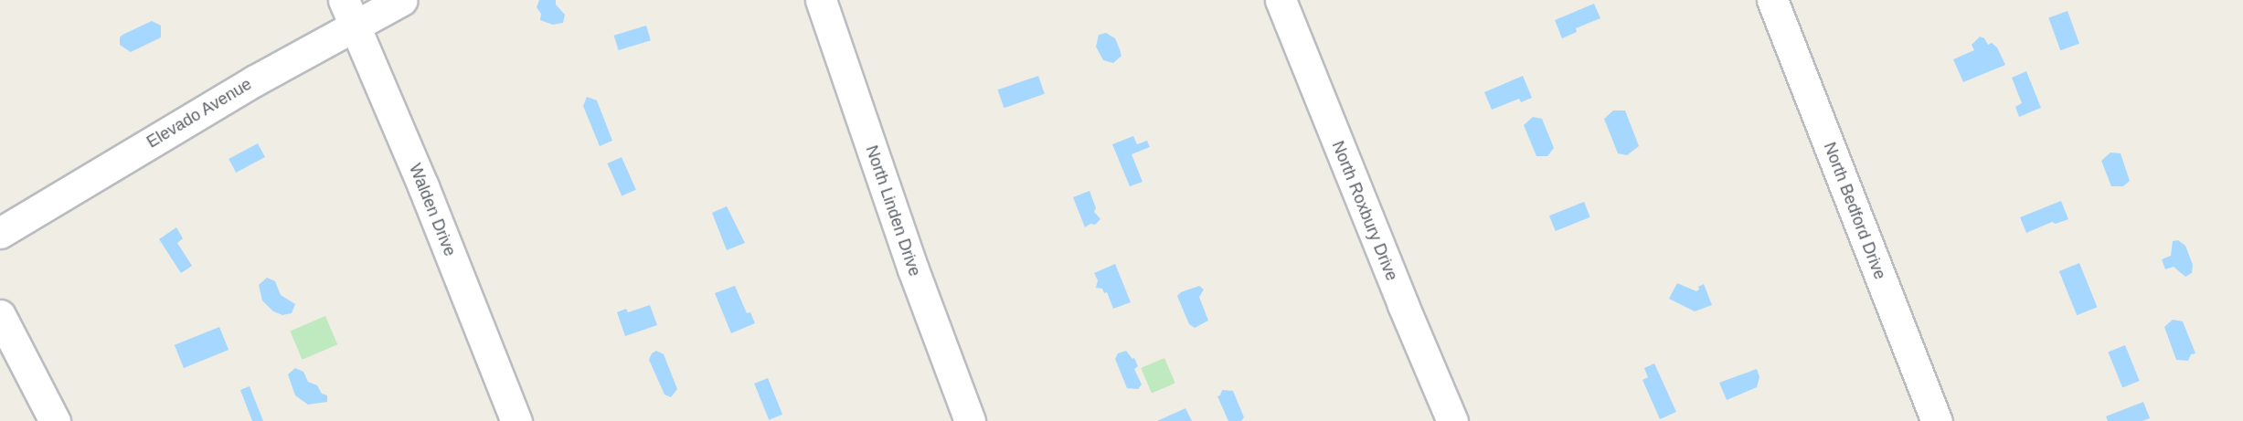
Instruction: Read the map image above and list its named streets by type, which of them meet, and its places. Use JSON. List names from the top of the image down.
{
  "streets": {
    "street": [
      "Elevado Avenue",
      "Walden Drive",
      "North Linden Drive",
      "North Roxbury Drive",
      "North Bedford Drive"
    ]
  },
  "crossings": [
    ["Elevado Avenue", "Walden Drive"]
  ]
}
